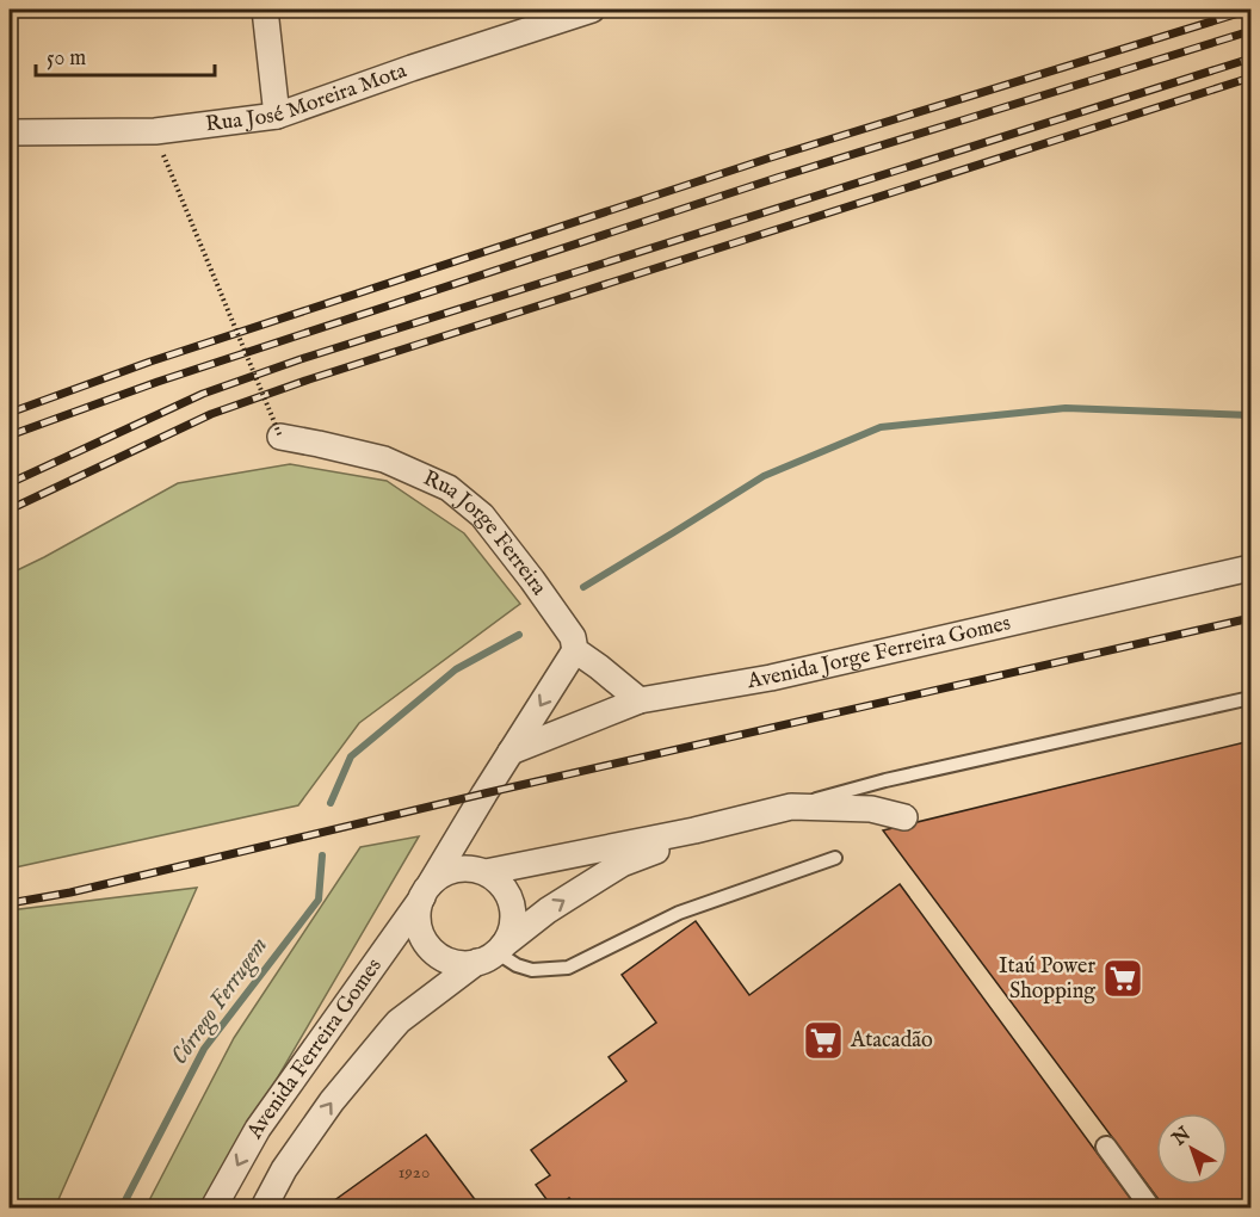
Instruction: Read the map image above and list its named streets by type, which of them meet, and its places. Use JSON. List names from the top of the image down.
{
  "streets": {
    "street": [
      "Rua José Moreira Mota",
      "Rua Jorge Ferreira",
      "Avenida Jorge Ferreira Gomes",
      "Avenida Ferreira Gomes"
    ]
  },
  "crossings": [
    ["Rua Jorge Ferreira", "Avenida Jorge Ferreira Gomes"],
    ["Rua Jorge Ferreira", "Avenida Ferreira Gomes"],
    ["Avenida Jorge Ferreira Gomes", "Avenida Ferreira Gomes"]
  ],
  "water": ["Córrego Ferrugem"],
  "places": {
    "supermarket": ["Itaú Power Shopping", "Atacadão"]
  },
  "house_numbers": ["1920"],
  "scale_bar": "50 m",
  "north": "top left"
}
